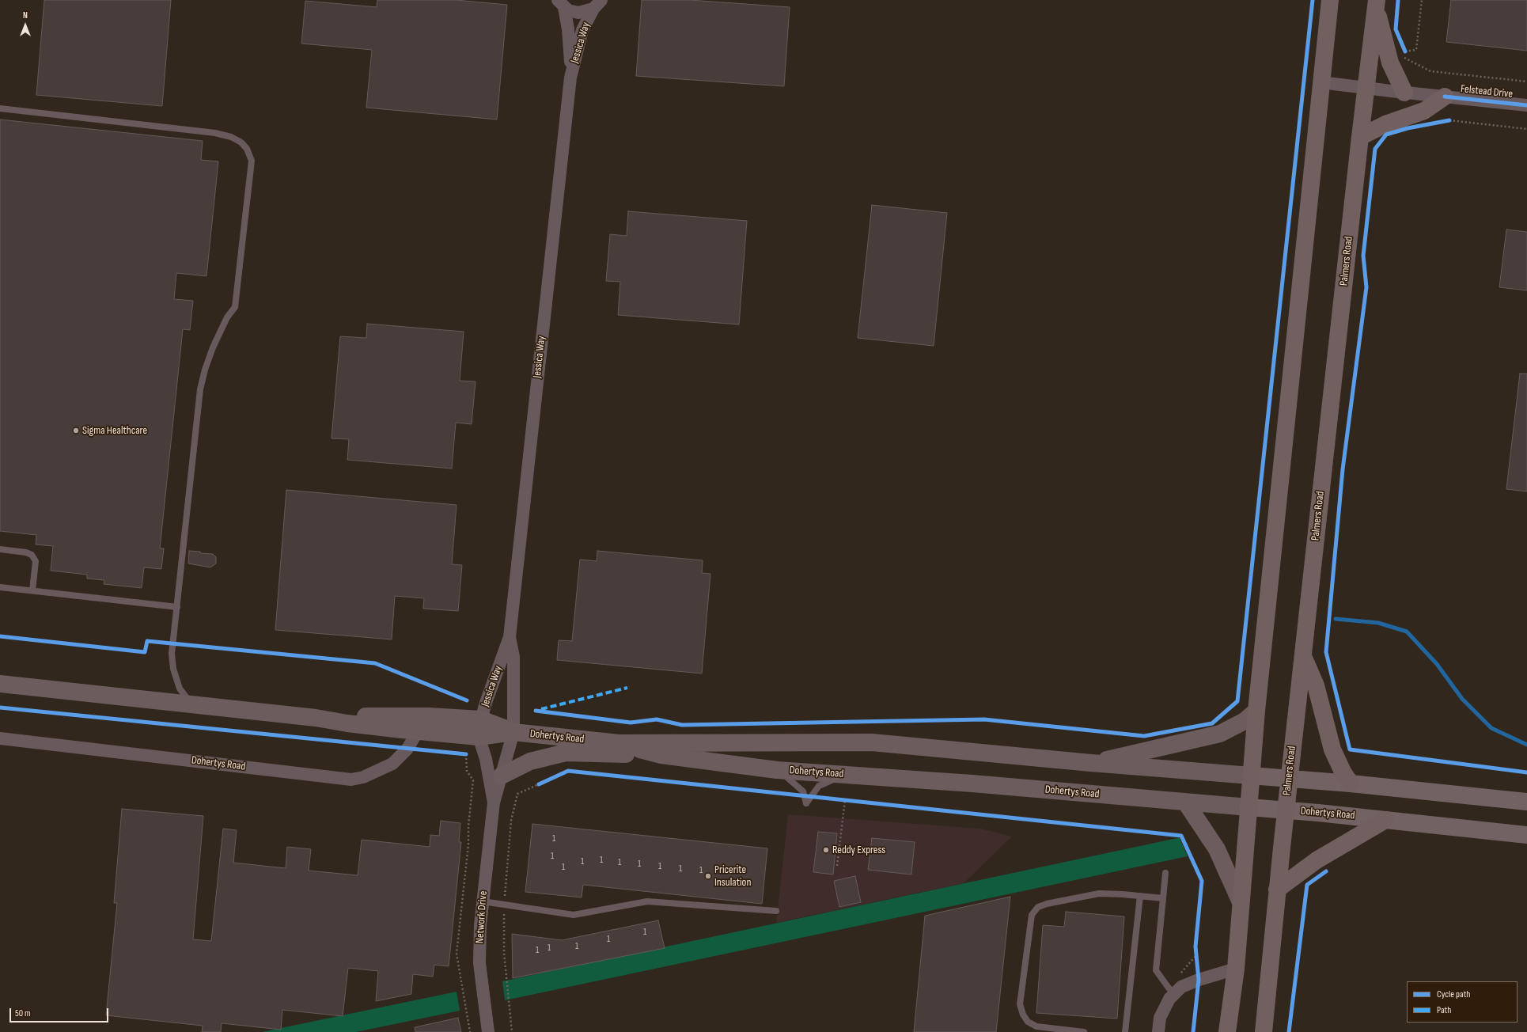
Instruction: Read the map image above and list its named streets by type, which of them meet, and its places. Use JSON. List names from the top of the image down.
{
  "streets": {
    "highway": ["Palmers Road"],
    "main road": ["Dohertys Road"],
    "street": ["Jessica Way", "Felstead Drive", "Network Drive"]
  },
  "crossings": [
    ["Jessica Way", "Dohertys Road"],
    ["Jessica Way", "Network Drive"],
    ["Felstead Drive", "Palmers Road"],
    ["Palmers Road", "Dohertys Road"],
    ["Dohertys Road", "Network Drive"]
  ],
  "places": ["Sigma Healthcare", "Reddy Express", "Pricerite Insulation"],
  "house_numbers": [
    "1",
    "1",
    "1",
    "1",
    "1",
    "1",
    "1",
    "1",
    "1",
    "1",
    "1",
    "1",
    "1",
    "1",
    "1"
  ],
  "legend": ["Cycle path", "Path"],
  "scale_bar": "50 m",
  "north": "top"
}
